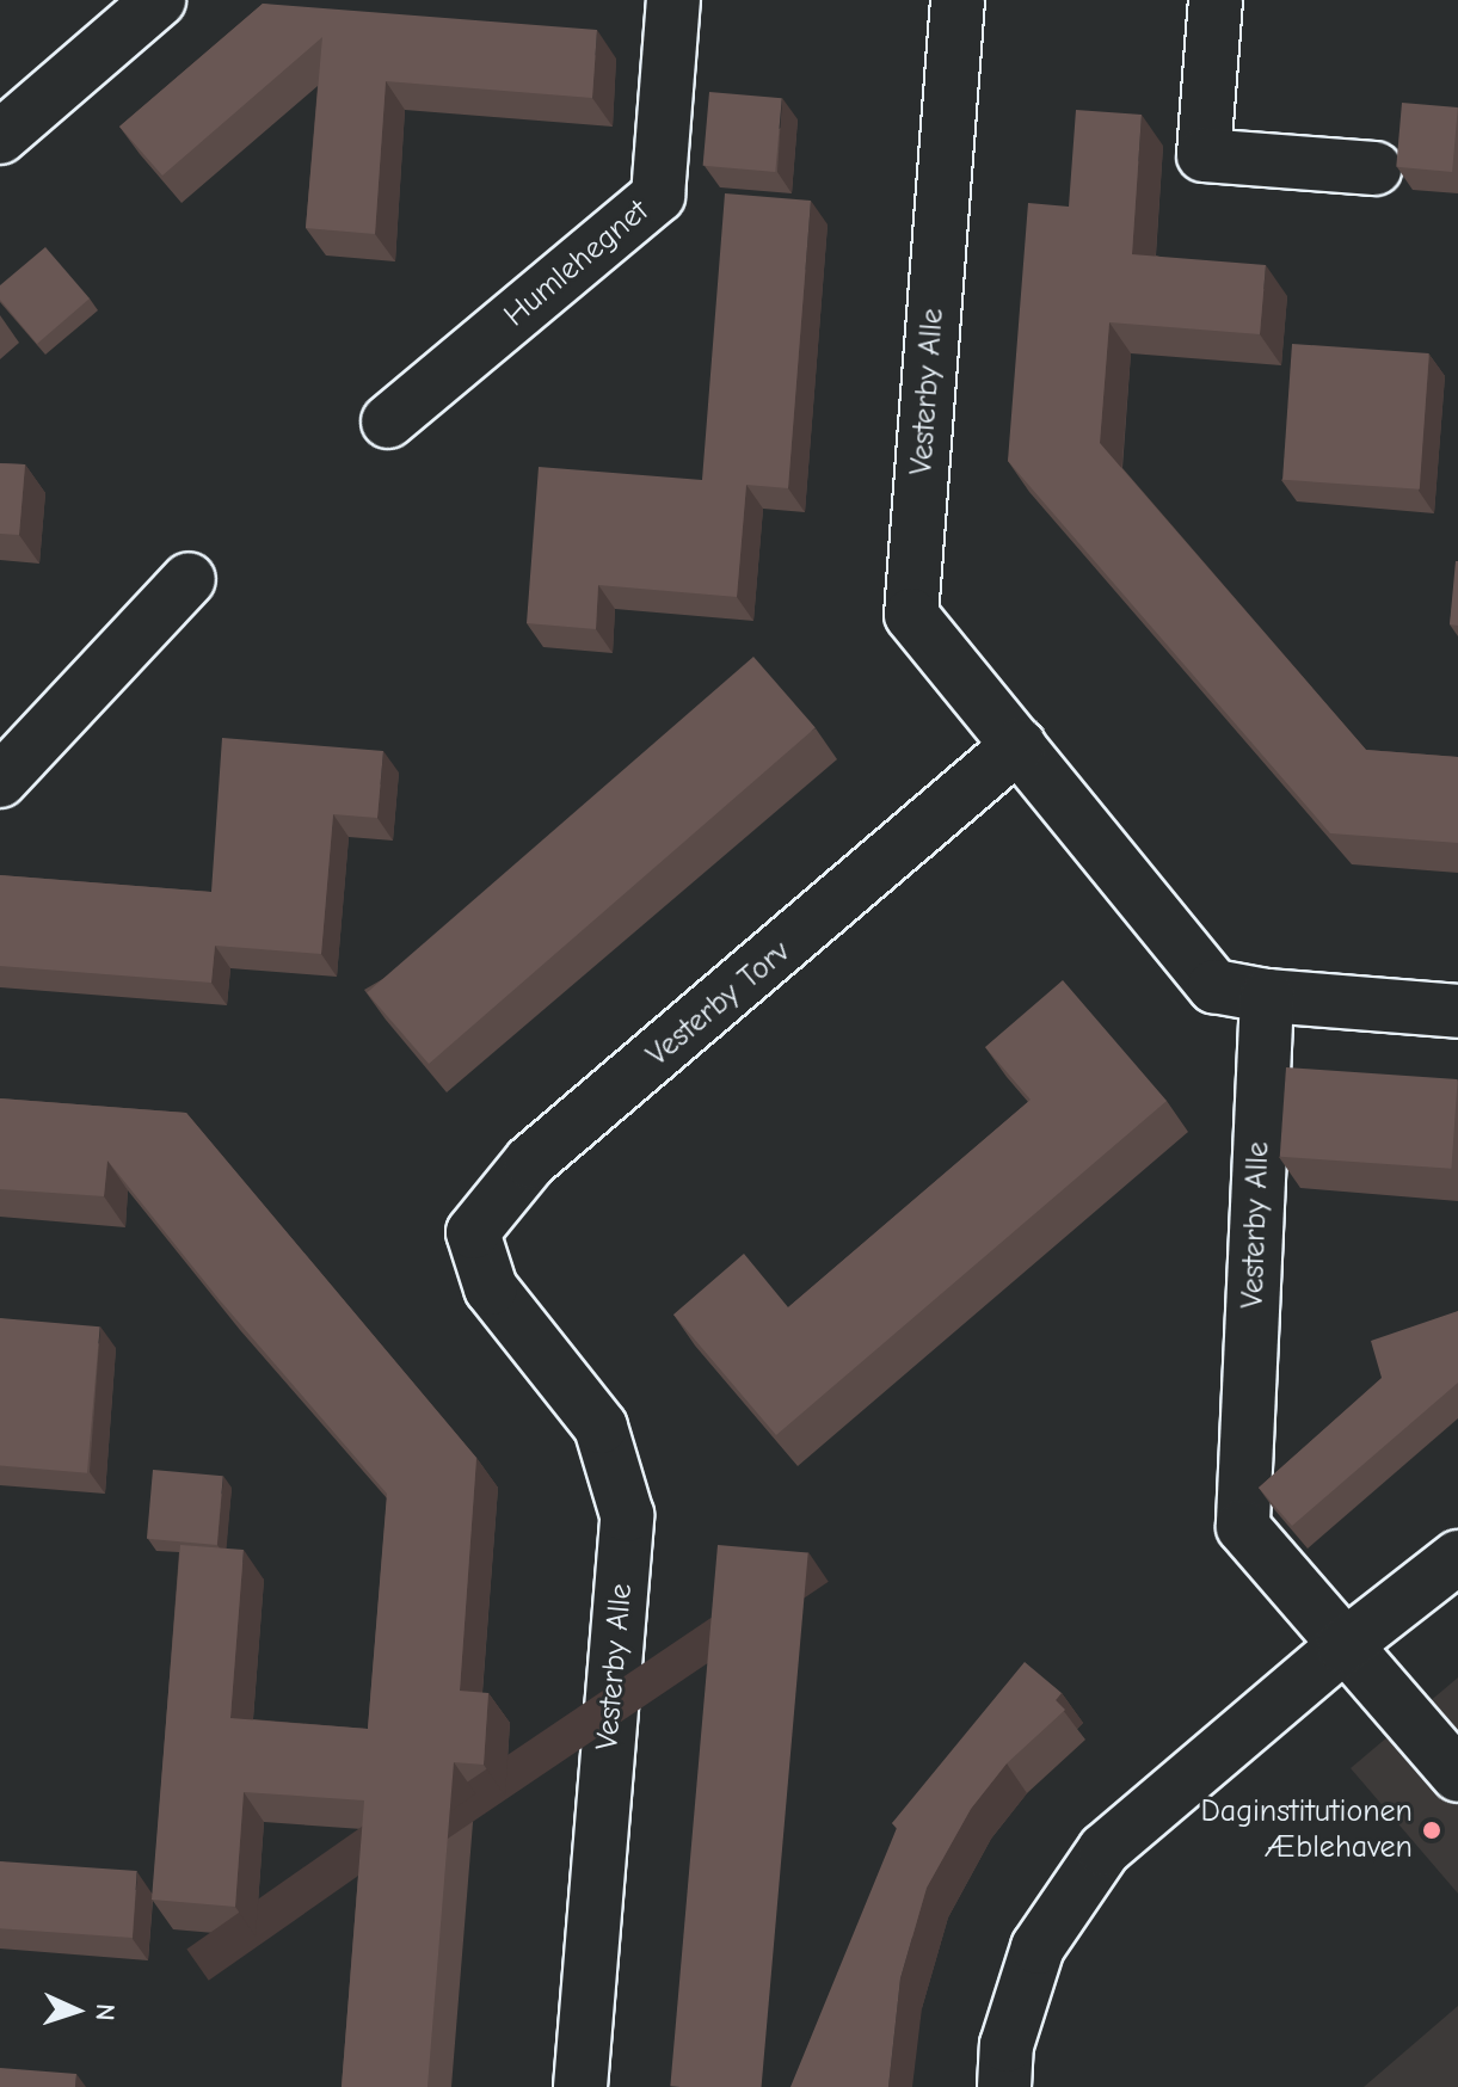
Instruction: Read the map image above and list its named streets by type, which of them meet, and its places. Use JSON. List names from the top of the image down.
{
  "streets": {
    "street": ["Humlehegnet", "Vesterby Alle", "Vesterby Torv"]
  },
  "crossings": [
    ["Vesterby Alle", "Vesterby Torv"]
  ],
  "places": ["Daginstitutionen Æblehaven"],
  "north": "right"
}
